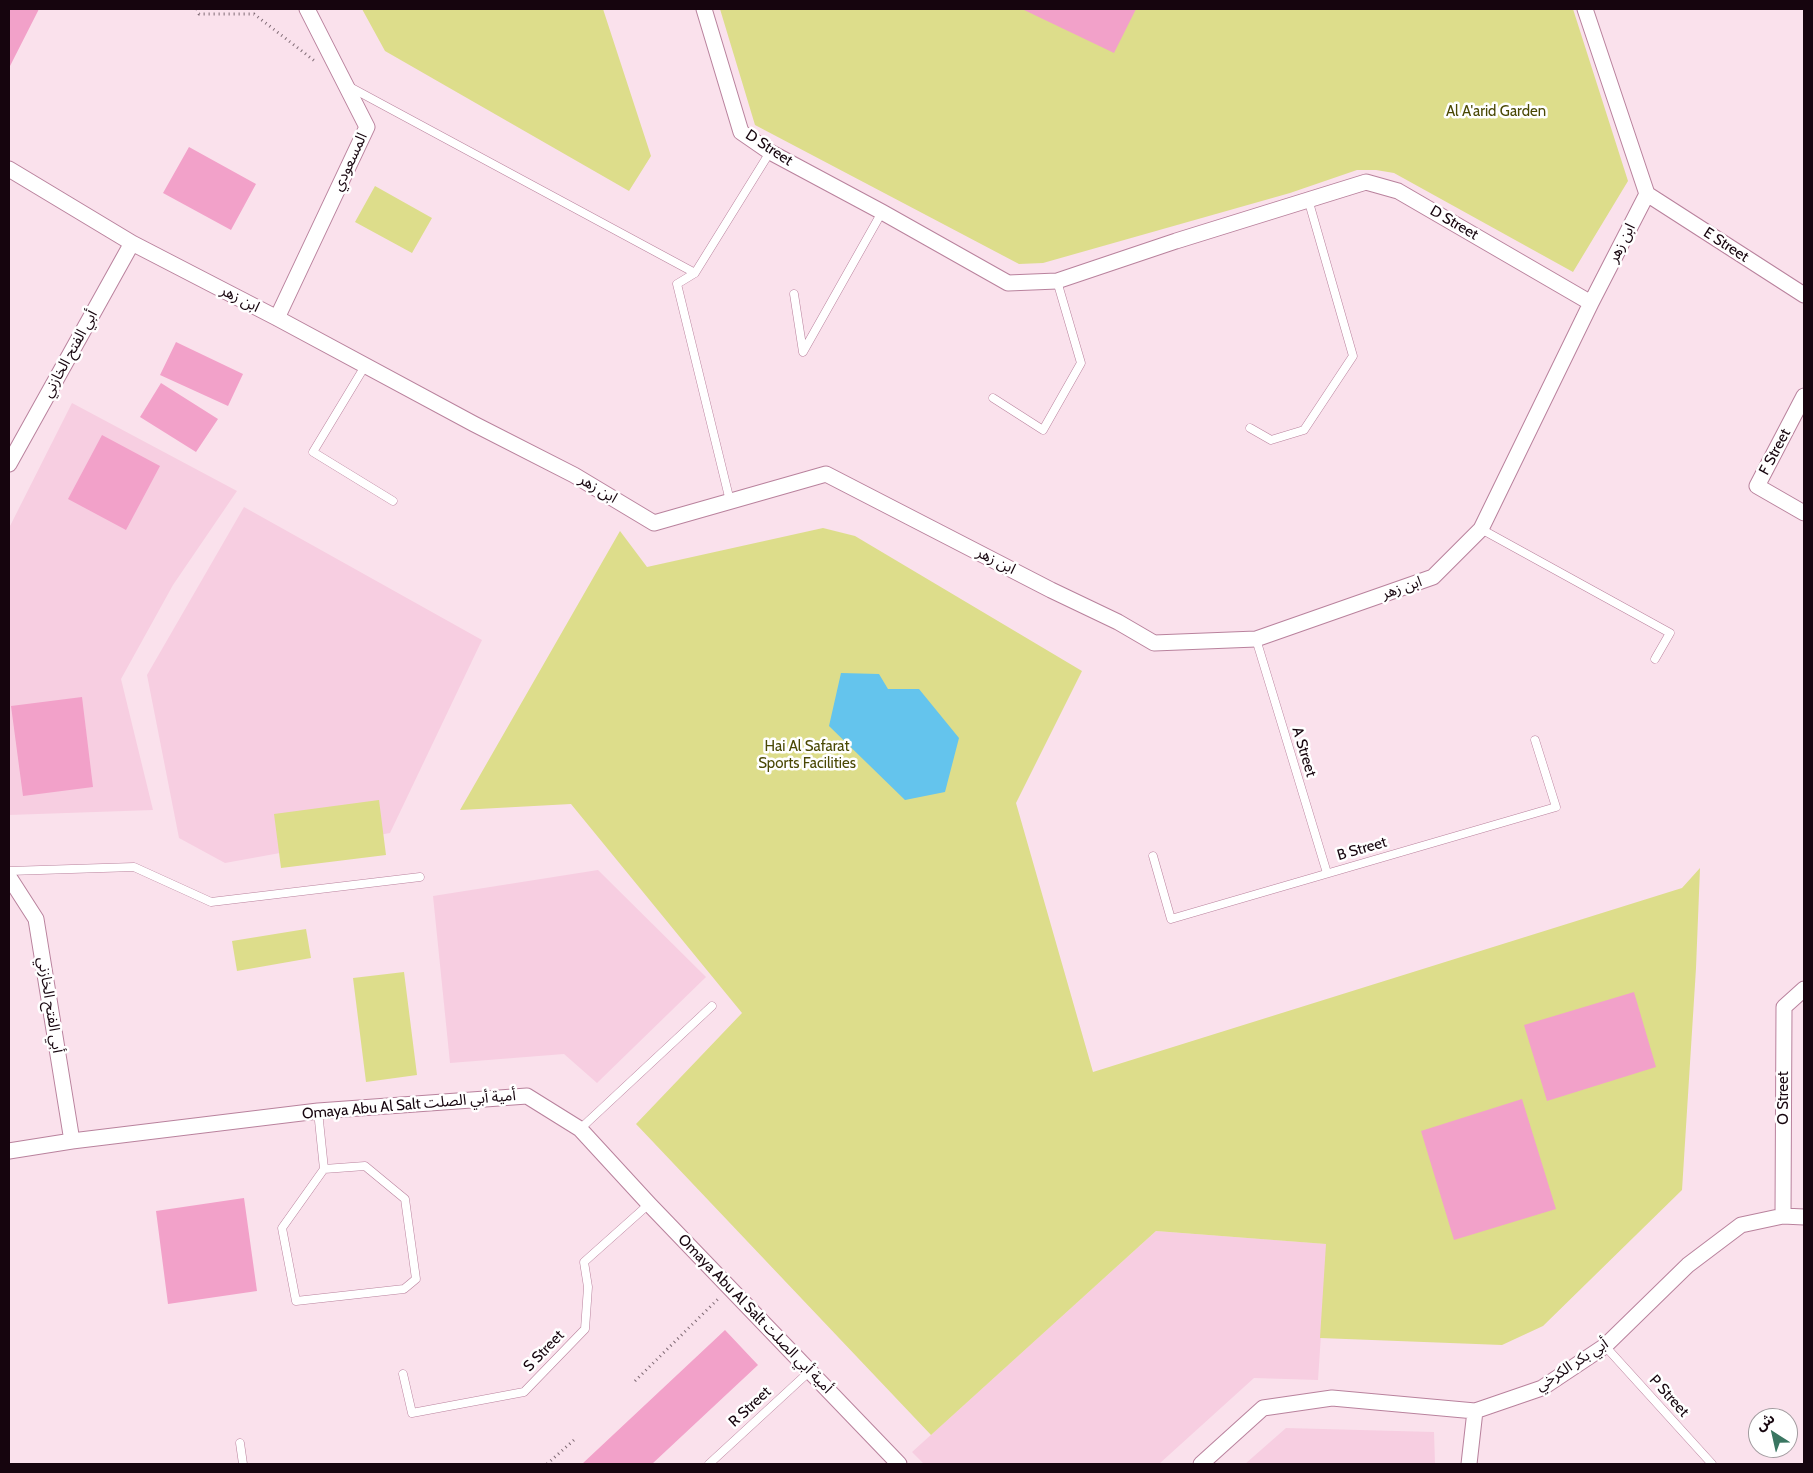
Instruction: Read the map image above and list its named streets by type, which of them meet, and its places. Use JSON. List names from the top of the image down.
{
  "streets": {
    "street": [
      "D Street",
      "المسعودي",
      "ابن زهر",
      "E Street",
      "أبي الفتح الخازني",
      "F Street",
      "O Street",
      "Omaya Abu Al Salt أمية أبي الصلت",
      "أبي بكر الكرخي"
    ],
    "lane": [
      "A Street",
      "B Street",
      "S Street",
      "P Street",
      "R Street"
    ]
  },
  "crossings": [
    ["D Street", "ابن زهر"],
    ["المسعودي", "ابن زهر"],
    ["ابن زهر", "E Street"],
    ["ابن زهر", "أبي الفتح الخازني"],
    ["ابن زهر", "A Street"],
    ["أبي الفتح الخازني", "Omaya Abu Al Salt أمية أبي الصلت"],
    ["A Street", "B Street"],
    ["O Street", "أبي بكر الكرخي"],
    ["Omaya Abu Al Salt أمية أبي الصلت", "S Street"],
    ["Omaya Abu Al Salt أمية أبي الصلت", "R Street"],
    ["أبي بكر الكرخي", "P Street"]
  ],
  "parks": ["Al A'arid Garden", "Hai Al Safarat Sports Facilities"],
  "north": "top left"
}
